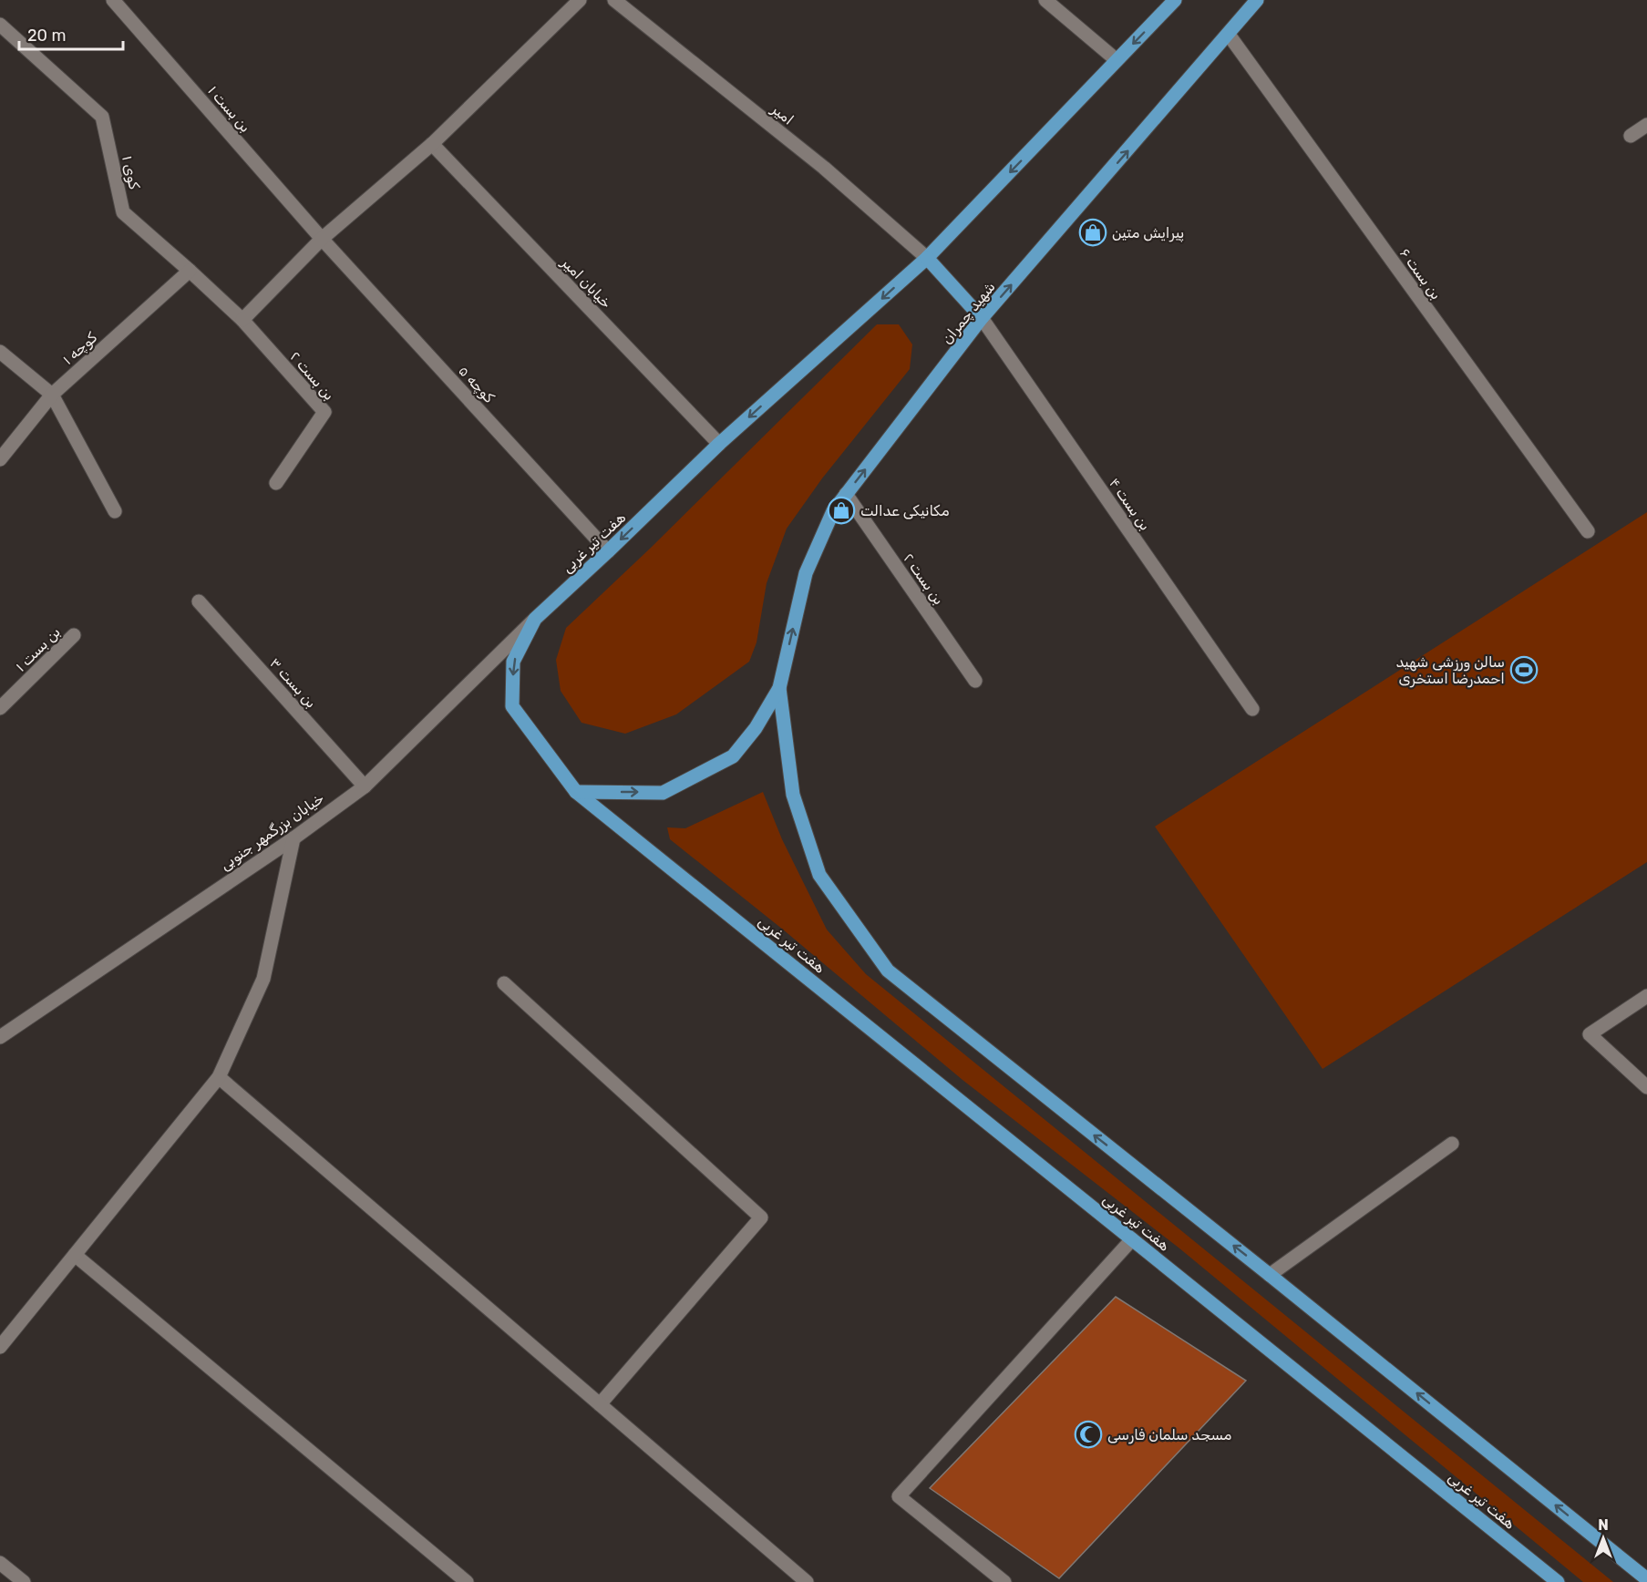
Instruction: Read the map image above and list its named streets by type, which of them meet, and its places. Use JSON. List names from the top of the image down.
{
  "streets": {
    "main road": ["شهید چمران", "هفت تیر غربی"],
    "street": [
      "بن بست ۱",
      "امیر",
      "کوی ۱",
      "بن بست ۶",
      "خیابان امیر",
      "کوچه ۱",
      "بن بست ۲",
      "کوچه ۵",
      "بن بست ۴",
      "بن بست ۳",
      "خیابان بزرگمهر جنوبی"
    ]
  },
  "crossings": [
    ["بن بست ۱", "کوچه ۵"],
    ["امیر", "هفت تیر غربی"],
    ["کوی ۱", "کوچه ۱"],
    ["کوی ۱", "بن بست ۲"],
    ["بن بست ۶", "شهید چمران"],
    ["خیابان امیر", "هفت تیر غربی"],
    ["شهید چمران", "بن بست ۲"],
    ["شهید چمران", "بن بست ۴"],
    ["کوچه ۵", "هفت تیر غربی"],
    ["هفت تیر غربی", "خیابان بزرگمهر جنوبی"],
    ["بن بست ۳", "خیابان بزرگمهر جنوبی"]
  ],
  "places": {
    "shop": ["پیرایش متین", "مکانیکی عدالت"],
    "sports": ["سالن ورزشی شهید احمدرضا استخری"],
    "mosque": ["مسجد سلمان فارسی"]
  },
  "scale_bar": "20 m",
  "north": "top"
}
